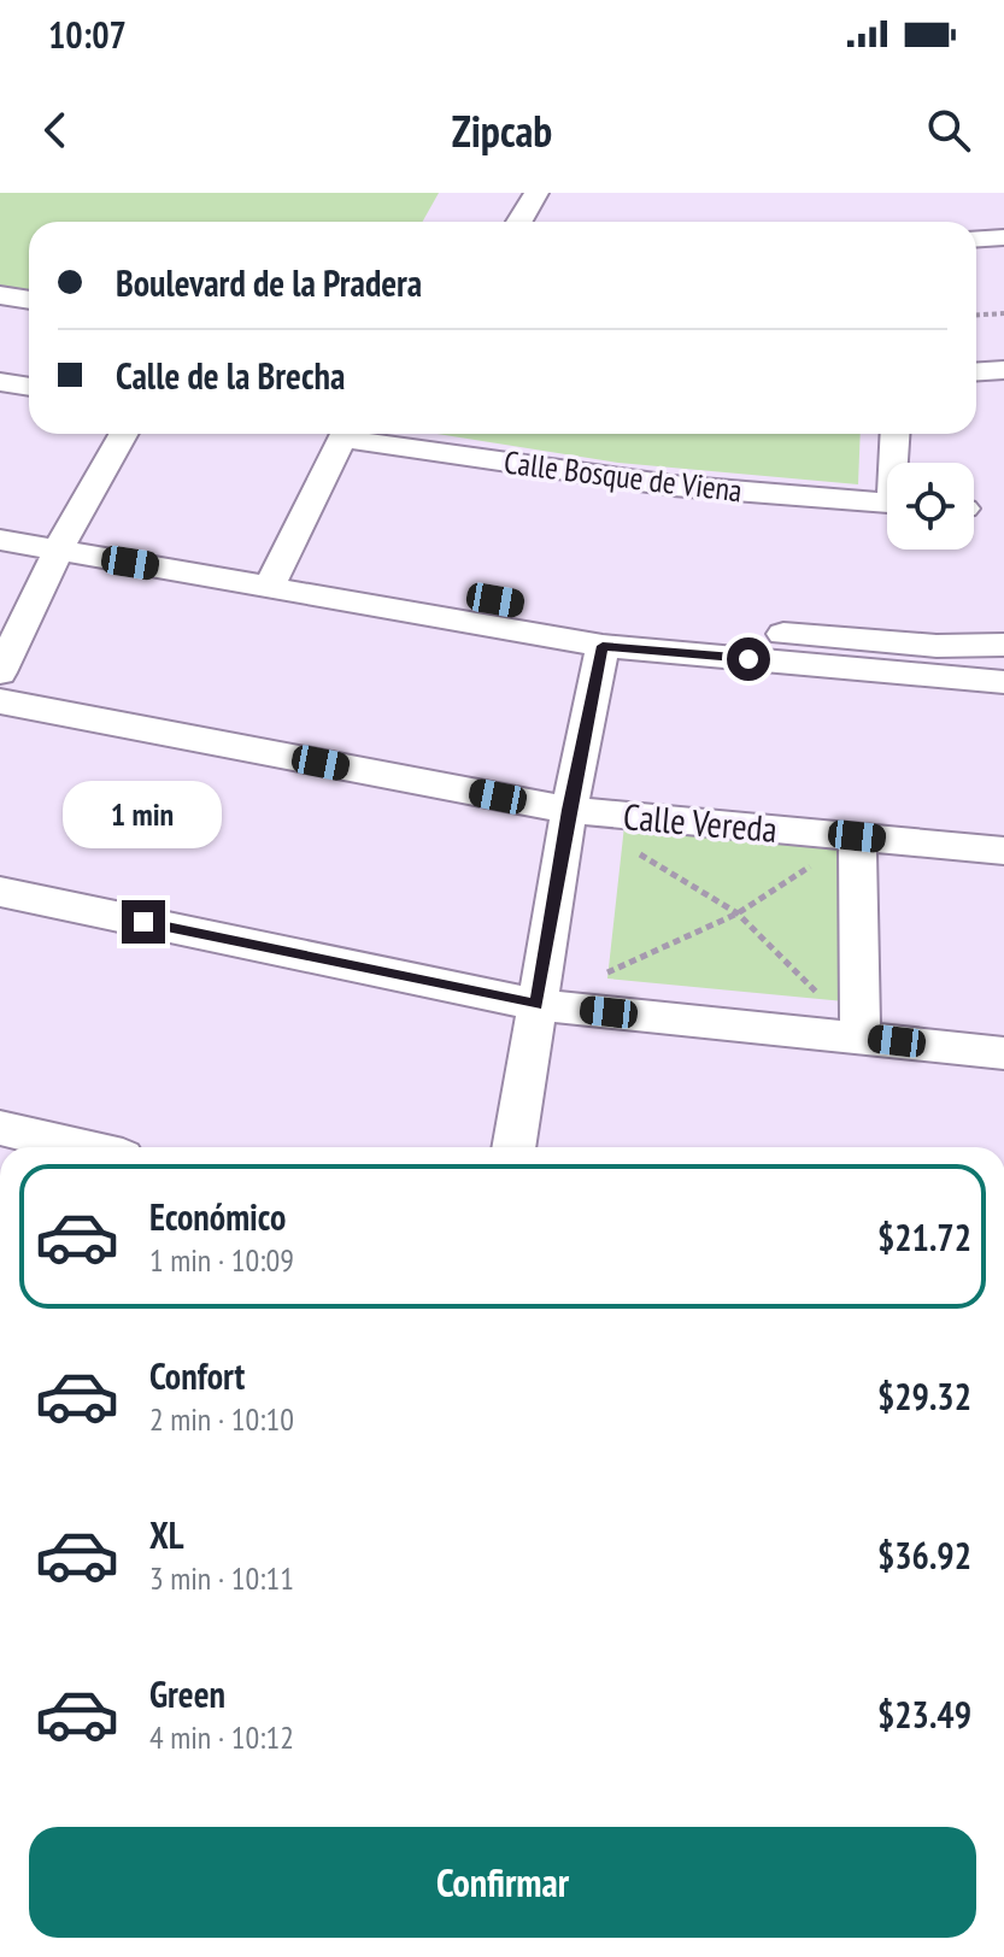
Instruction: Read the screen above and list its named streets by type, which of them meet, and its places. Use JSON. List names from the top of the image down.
{
  "streets": {
    "street": ["Calle Bosque de Viena", "Calle Vereda"]
  },
  "page": {
    "status": "10:07",
    "header": "Zipcab",
    "banner": ["Boulevard de la Pradera", "Calle de la Brecha"],
    "bubble": "1 min",
    "list": [
      {
        "name": "Económico",
        "note": "1 min · 10:09",
        "value": "$21.72"
      },
      {
        "name": "Confort",
        "note": "2 min · 10:10",
        "value": "$29.32"
      },
      {
        "name": "XL",
        "note": "3 min · 10:11",
        "value": "$36.92"
      },
      {
        "name": "Green",
        "note": "4 min · 10:12",
        "value": "$23.49"
      }
    ],
    "buttons": "Confirmar"
  }
}
